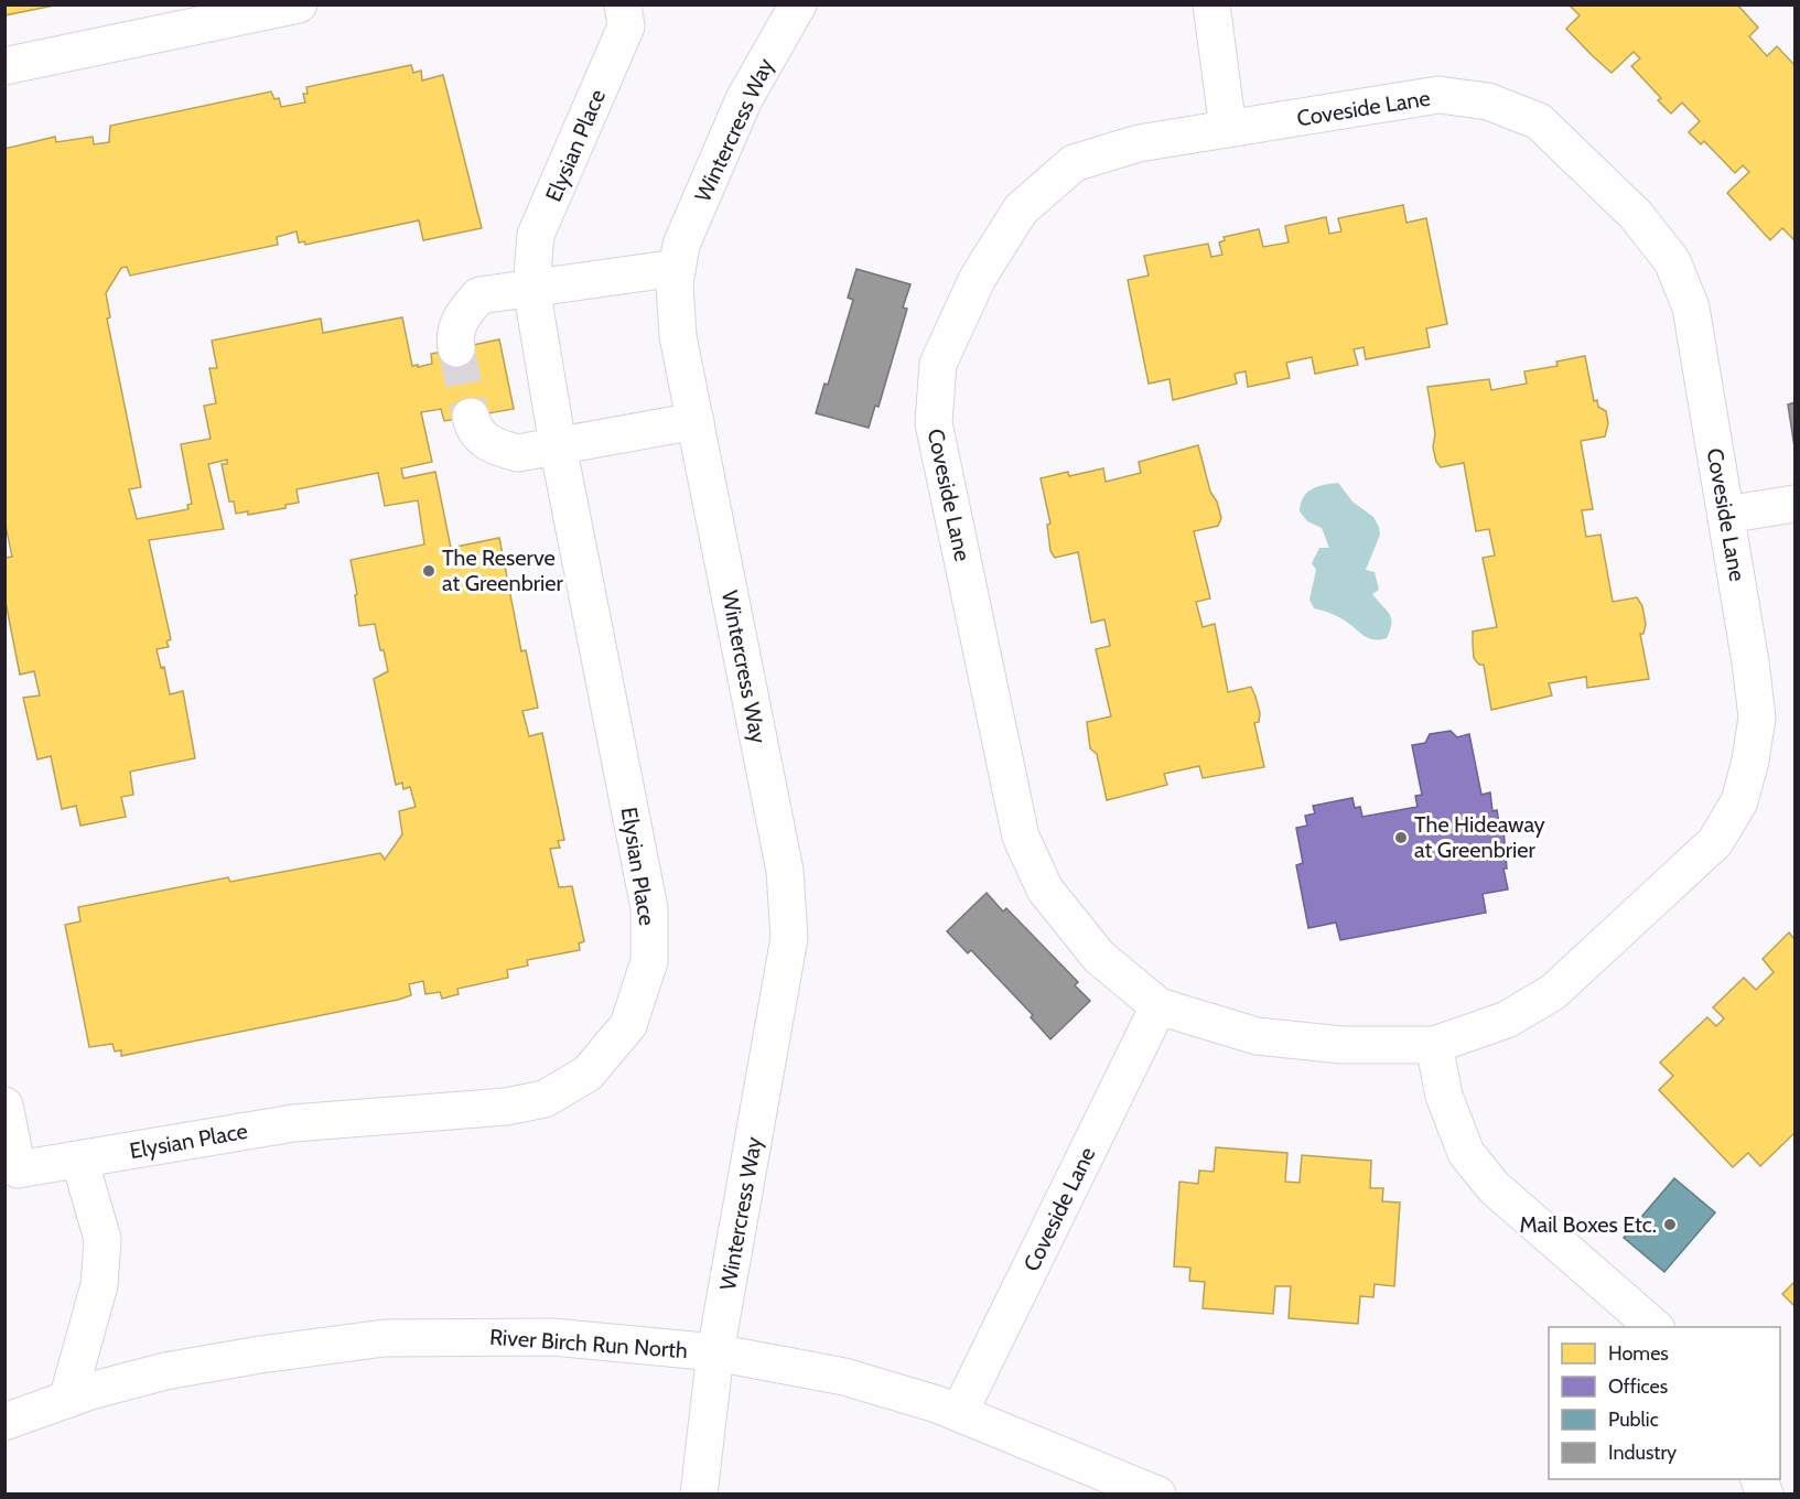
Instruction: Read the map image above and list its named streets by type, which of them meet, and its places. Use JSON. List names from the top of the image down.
{
  "streets": {
    "street": [
      "Coveside Lane",
      "Wintercress Way",
      "Elysian Place",
      "River Birch Run North"
    ]
  },
  "crossings": [
    ["Coveside Lane", "River Birch Run North"],
    ["Wintercress Way", "River Birch Run North"]
  ],
  "places": ["The Reserve at Greenbrier", "The Hideaway at Greenbrier", "Mail Boxes Etc."],
  "legend": [
    "Homes",
    "Offices",
    "Public",
    "Industry"
  ]
}
